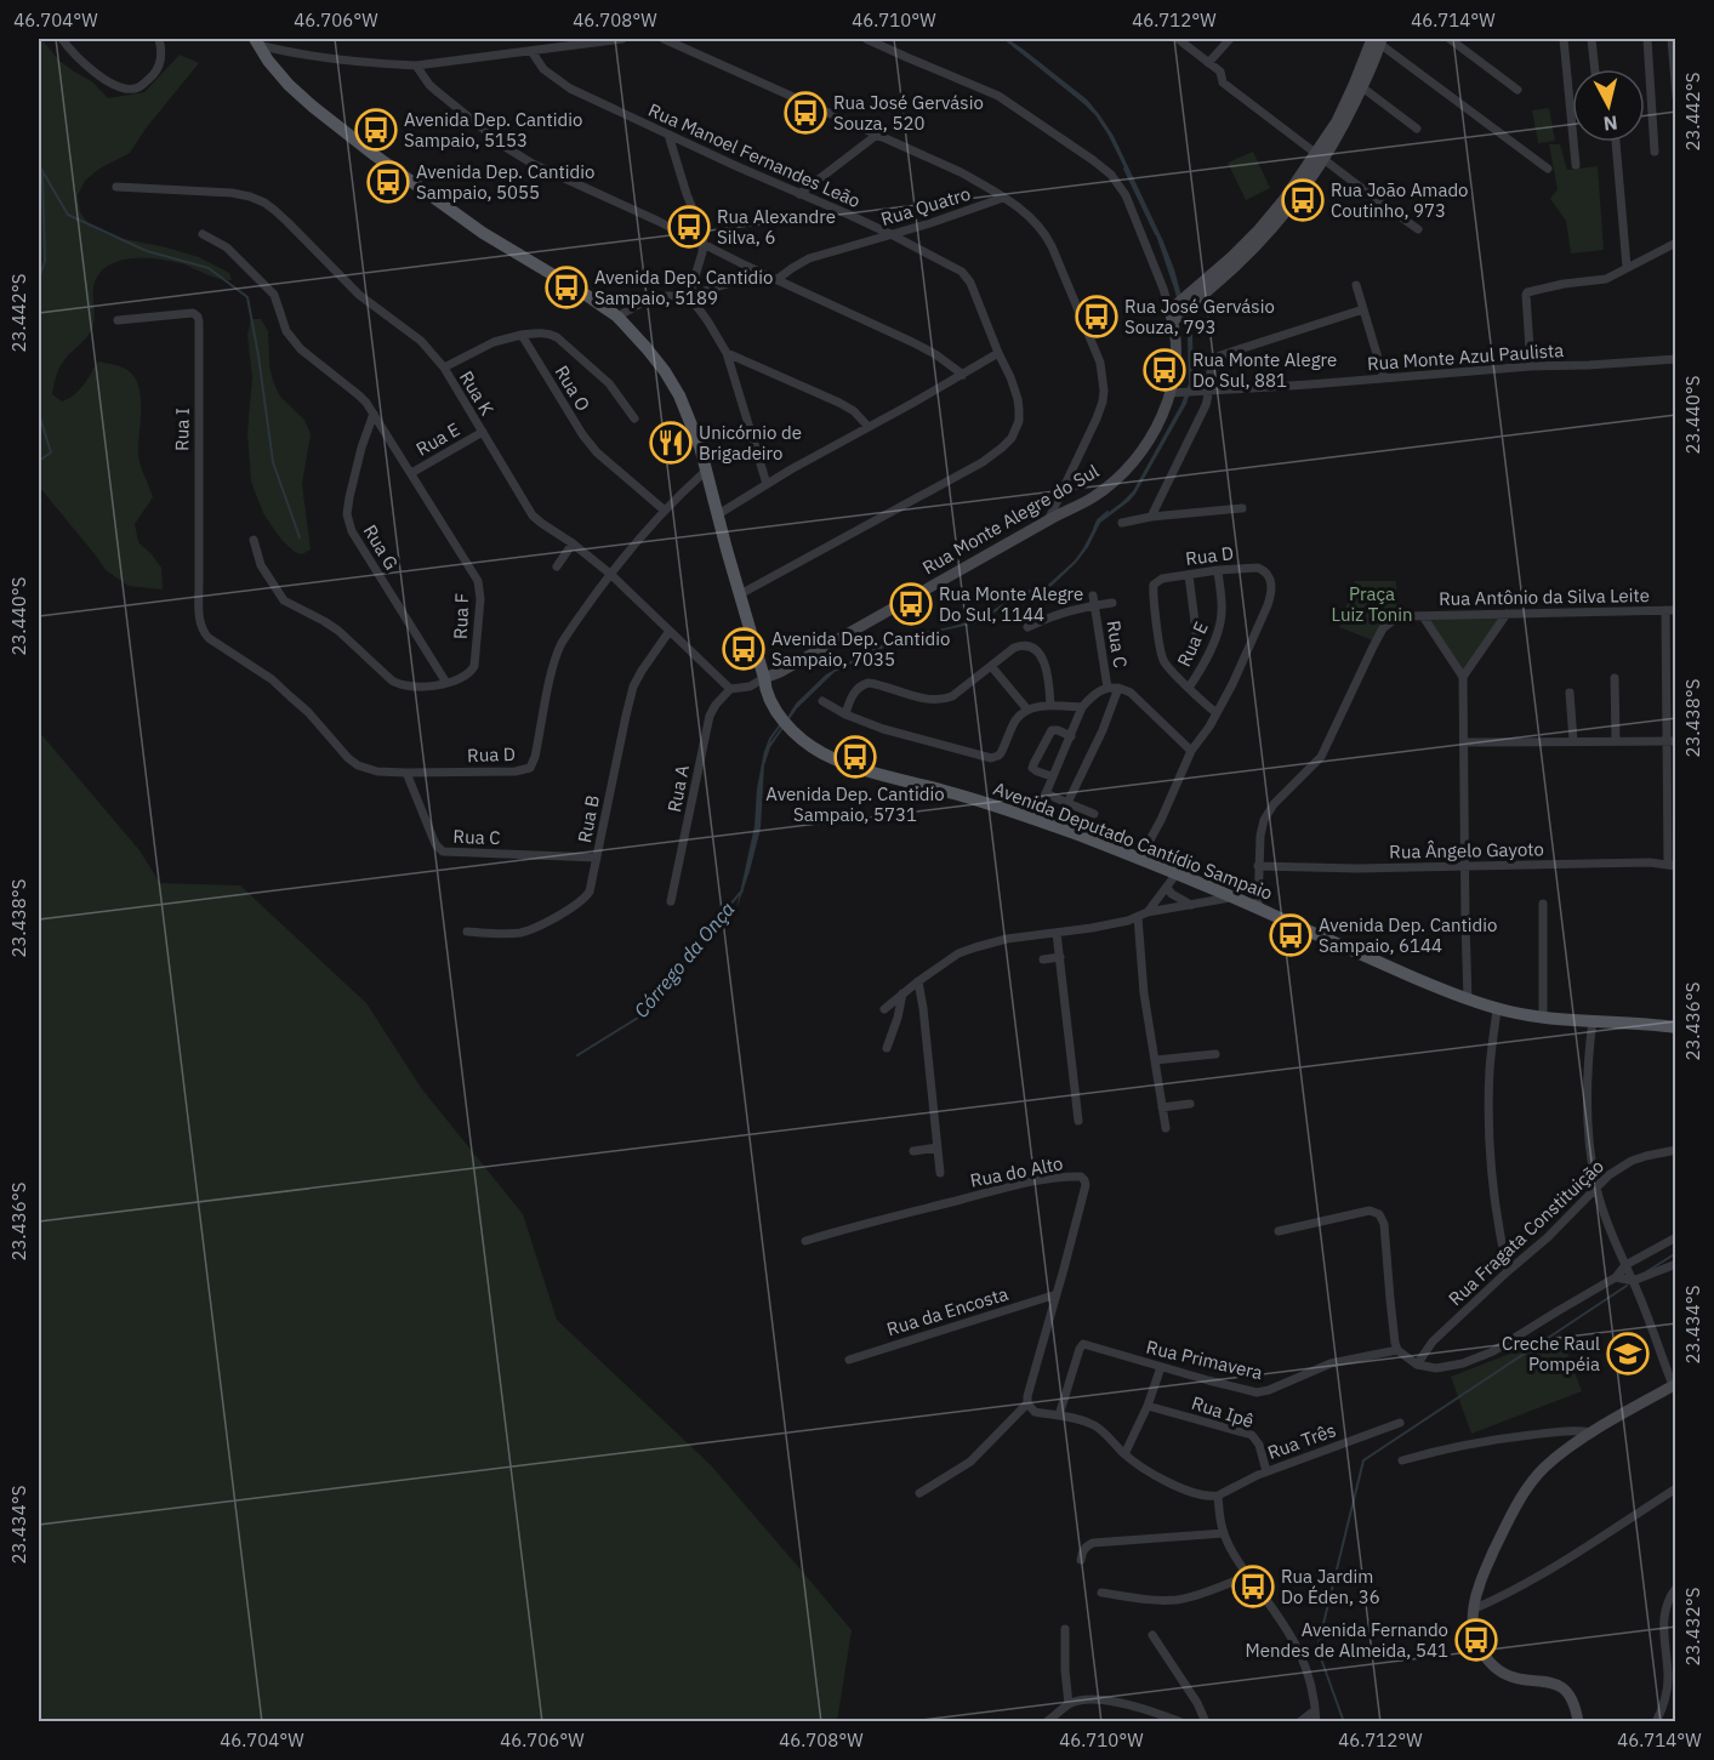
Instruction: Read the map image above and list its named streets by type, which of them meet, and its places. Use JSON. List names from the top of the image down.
{
  "streets": {
    "main road": ["Avenida Deputado Cantídio Sampaio"],
    "street": [
      "Rua Manoel Fernandes Leão",
      "Rua Quatro",
      "Rua Monte Azul Paulista",
      "Rua O",
      "Rua K",
      "Rua I",
      "Rua E",
      "Rua Monte Alegre do Sul",
      "Rua G",
      "Rua D",
      "Rua Antônio da Silva Leite",
      "Rua F",
      "Rua C",
      "Rua A",
      "Rua B",
      "Rua Ângelo Gayoto",
      "Rua do Alto",
      "Rua Fragata Constituição",
      "Rua da Encosta",
      "Rua Primavera",
      "Rua Ipê",
      "Rua Três"
    ]
  },
  "crossings": [
    ["Rua Manoel Fernandes Leão", "Rua Quatro"],
    ["Rua Manoel Fernandes Leão", "Avenida Deputado Cantídio Sampaio"],
    ["Rua Monte Azul Paulista", "Rua Monte Alegre do Sul"],
    ["Rua O", "Rua D"],
    ["Rua K", "Rua E"],
    ["Rua K", "Rua D"],
    ["Rua K", "Rua A"],
    ["Rua K", "Rua B"],
    ["Rua I", "Rua D"],
    ["Rua E", "Rua D"],
    ["Rua E", "Rua F"],
    ["Rua Monte Alegre do Sul", "Avenida Deputado Cantídio Sampaio"],
    ["Rua G", "Rua F"],
    ["Rua D", "Rua C"],
    ["Rua D", "Avenida Deputado Cantídio Sampaio"],
    ["Rua Antônio da Silva Leite", "Avenida Deputado Cantídio Sampaio"],
    ["Rua Antônio da Silva Leite", "Rua Ângelo Gayoto"],
    ["Rua C", "Rua B"],
    ["Rua do Alto", "Rua da Encosta"],
    ["Rua Ipê", "Rua Três"]
  ],
  "water": ["Córrego da Onça"],
  "parks": ["Praça Luiz Tonin"],
  "places": {
    "bus stop": [
      "Rua José Gervásio Souza, 520",
      "Avenida Dep. Cantidio Sampaio, 5153",
      "Avenida Dep. Cantidio Sampaio, 5055",
      "Rua João Amado Coutinho, 973",
      "Rua Alexandre Silva, 6",
      "Avenida Dep. Cantidio Sampaio, 5189",
      "Rua José Gervásio Souza, 793",
      "Rua Monte Alegre Do Sul, 881",
      "Rua Monte Alegre Do Sul, 1144",
      "Avenida Dep. Cantidio Sampaio, 7035",
      "Avenida Dep. Cantidio Sampaio, 5731",
      "Avenida Dep. Cantidio Sampaio, 6144",
      "Rua Jardim Do Éden, 36",
      "Avenida Fernando Mendes de Almeida, 541"
    ],
    "restaurant": ["Unicórnio de Brigadeiro"],
    "school or university": ["Creche Raul Pompéia"]
  },
  "north": "bottom",
  "coordinates": [
    "46.704°W",
    "46.706°W",
    "46.708°W",
    "46.710°W",
    "46.712°W",
    "46.714°W",
    "23.442°S",
    "23.440°S",
    "23.438°S",
    "23.436°S",
    "23.434°S",
    "23.432°S"
  ]
}
